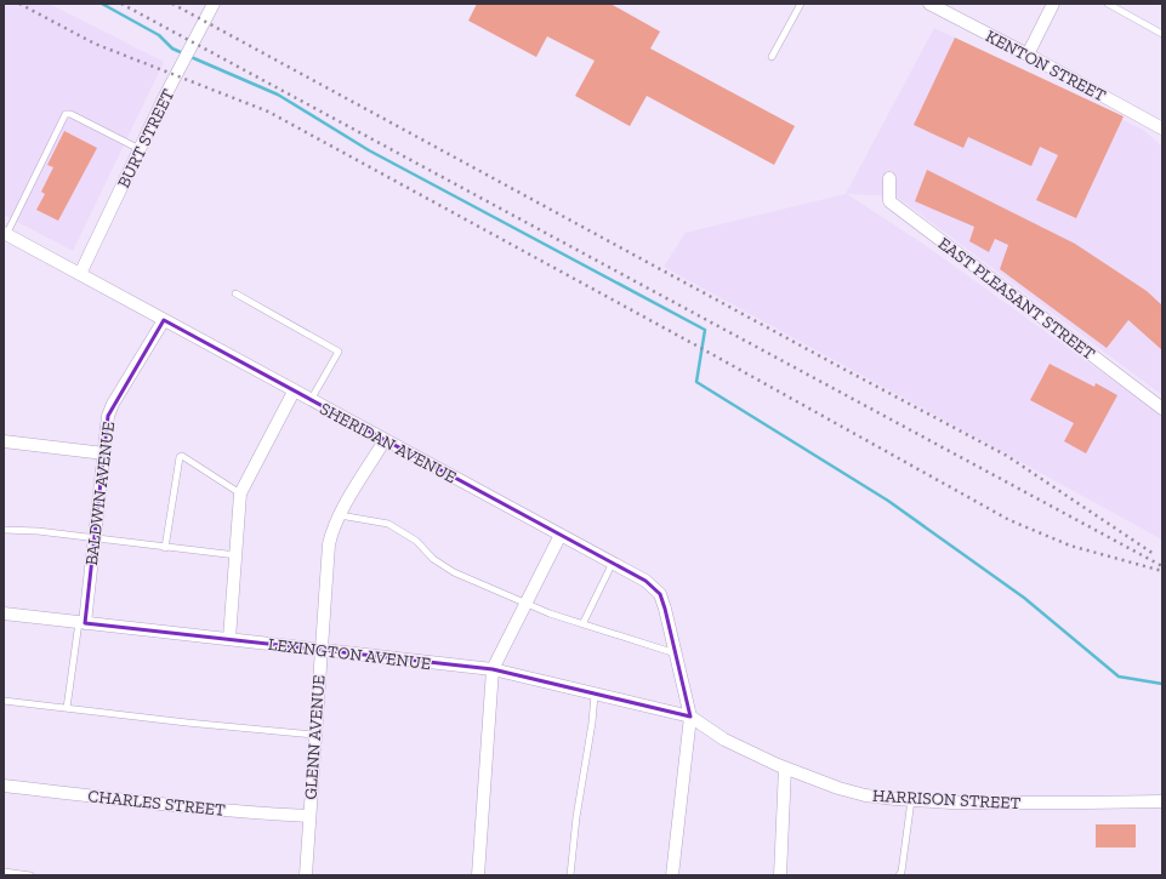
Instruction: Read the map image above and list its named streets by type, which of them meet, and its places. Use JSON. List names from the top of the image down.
{
  "streets": {
    "street": [
      "KENTON STREET",
      "BURT STREET",
      "EAST PLEASANT STREET",
      "SHERIDAN AVENUE",
      "BALDWIN AVENUE",
      "LEXINGTON AVENUE",
      "GLENN AVENUE",
      "HARRISON STREET",
      "CHARLES STREET"
    ]
  },
  "crossings": [
    ["BURT STREET", "SHERIDAN AVENUE"],
    ["SHERIDAN AVENUE", "BALDWIN AVENUE"],
    ["SHERIDAN AVENUE", "LEXINGTON AVENUE"],
    ["SHERIDAN AVENUE", "GLENN AVENUE"],
    ["SHERIDAN AVENUE", "HARRISON STREET"],
    ["BALDWIN AVENUE", "LEXINGTON AVENUE"],
    ["LEXINGTON AVENUE", "GLENN AVENUE"],
    ["LEXINGTON AVENUE", "HARRISON STREET"],
    ["GLENN AVENUE", "CHARLES STREET"]
  ]
}
